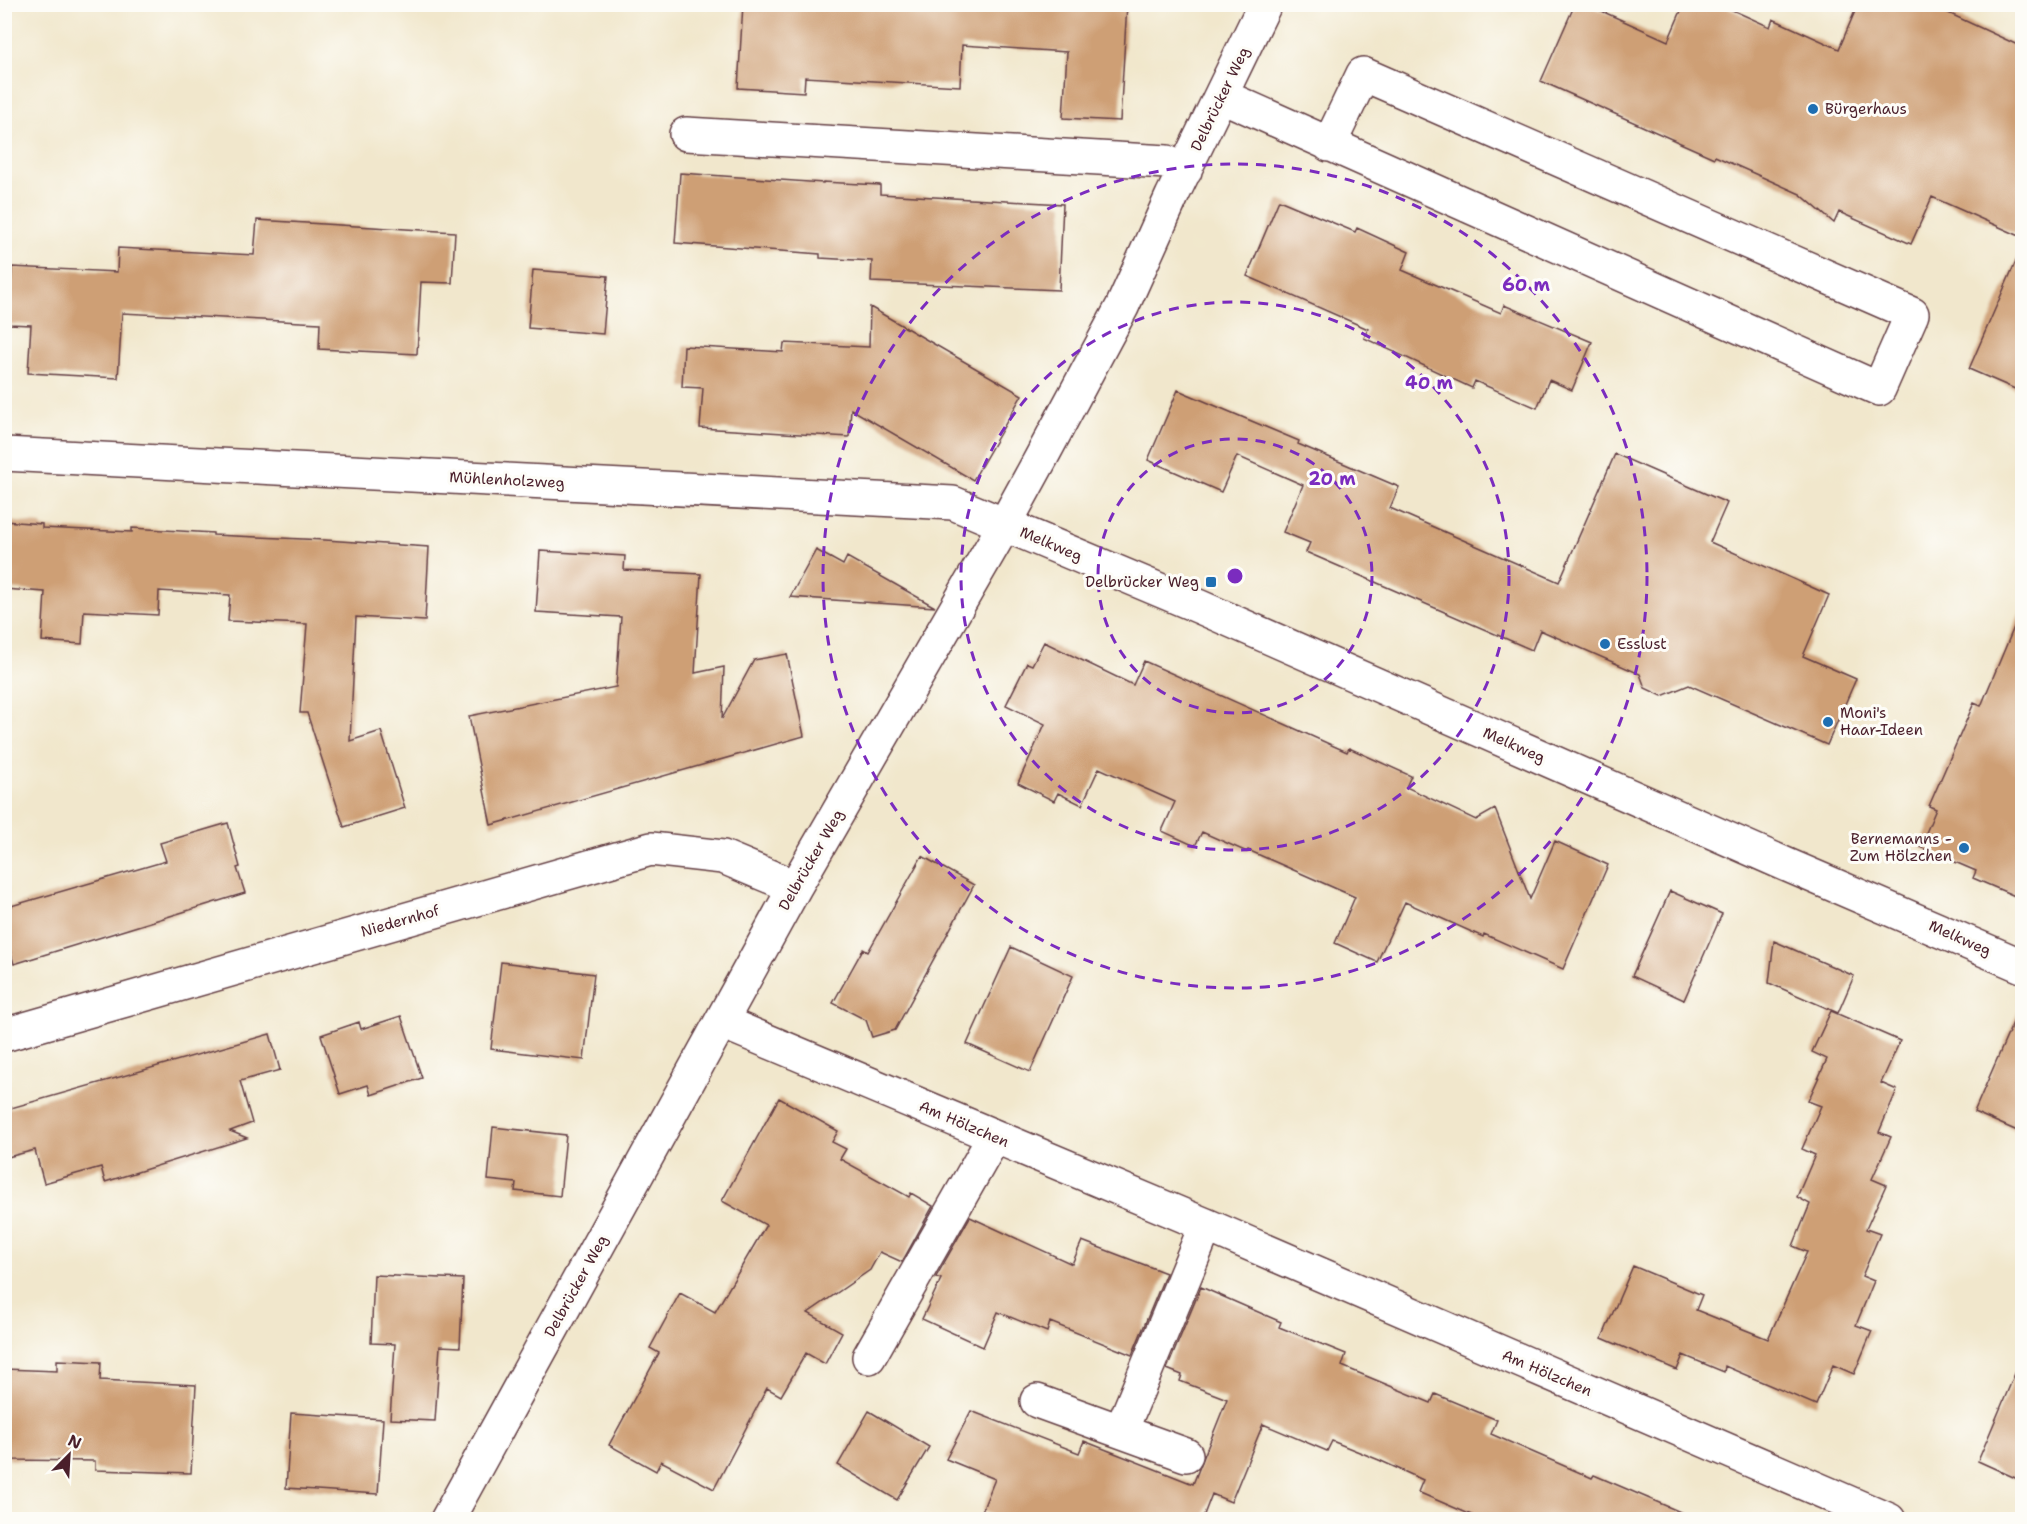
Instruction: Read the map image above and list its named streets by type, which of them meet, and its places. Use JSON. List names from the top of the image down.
{
  "streets": {
    "street": [
      "Delbrücker Weg",
      "Mühlenholzweg",
      "Melkweg",
      "Niedernhof",
      "Am Hölzchen"
    ]
  },
  "crossings": [
    ["Delbrücker Weg", "Mühlenholzweg"],
    ["Delbrücker Weg", "Melkweg"],
    ["Delbrücker Weg", "Niedernhof"],
    ["Delbrücker Weg", "Am Hölzchen"],
    ["Mühlenholzweg", "Melkweg"]
  ],
  "places": {
    "other": [
      "Bürgerhaus",
      "Esslust",
      "Moni's Haar-Ideen",
      "Bernemanns - Zum Hölzchen"
    ],
    "transit": ["Delbrücker Weg"]
  },
  "north": "top right",
  "rings": ["60 m", "40 m", "20 m"]
}
